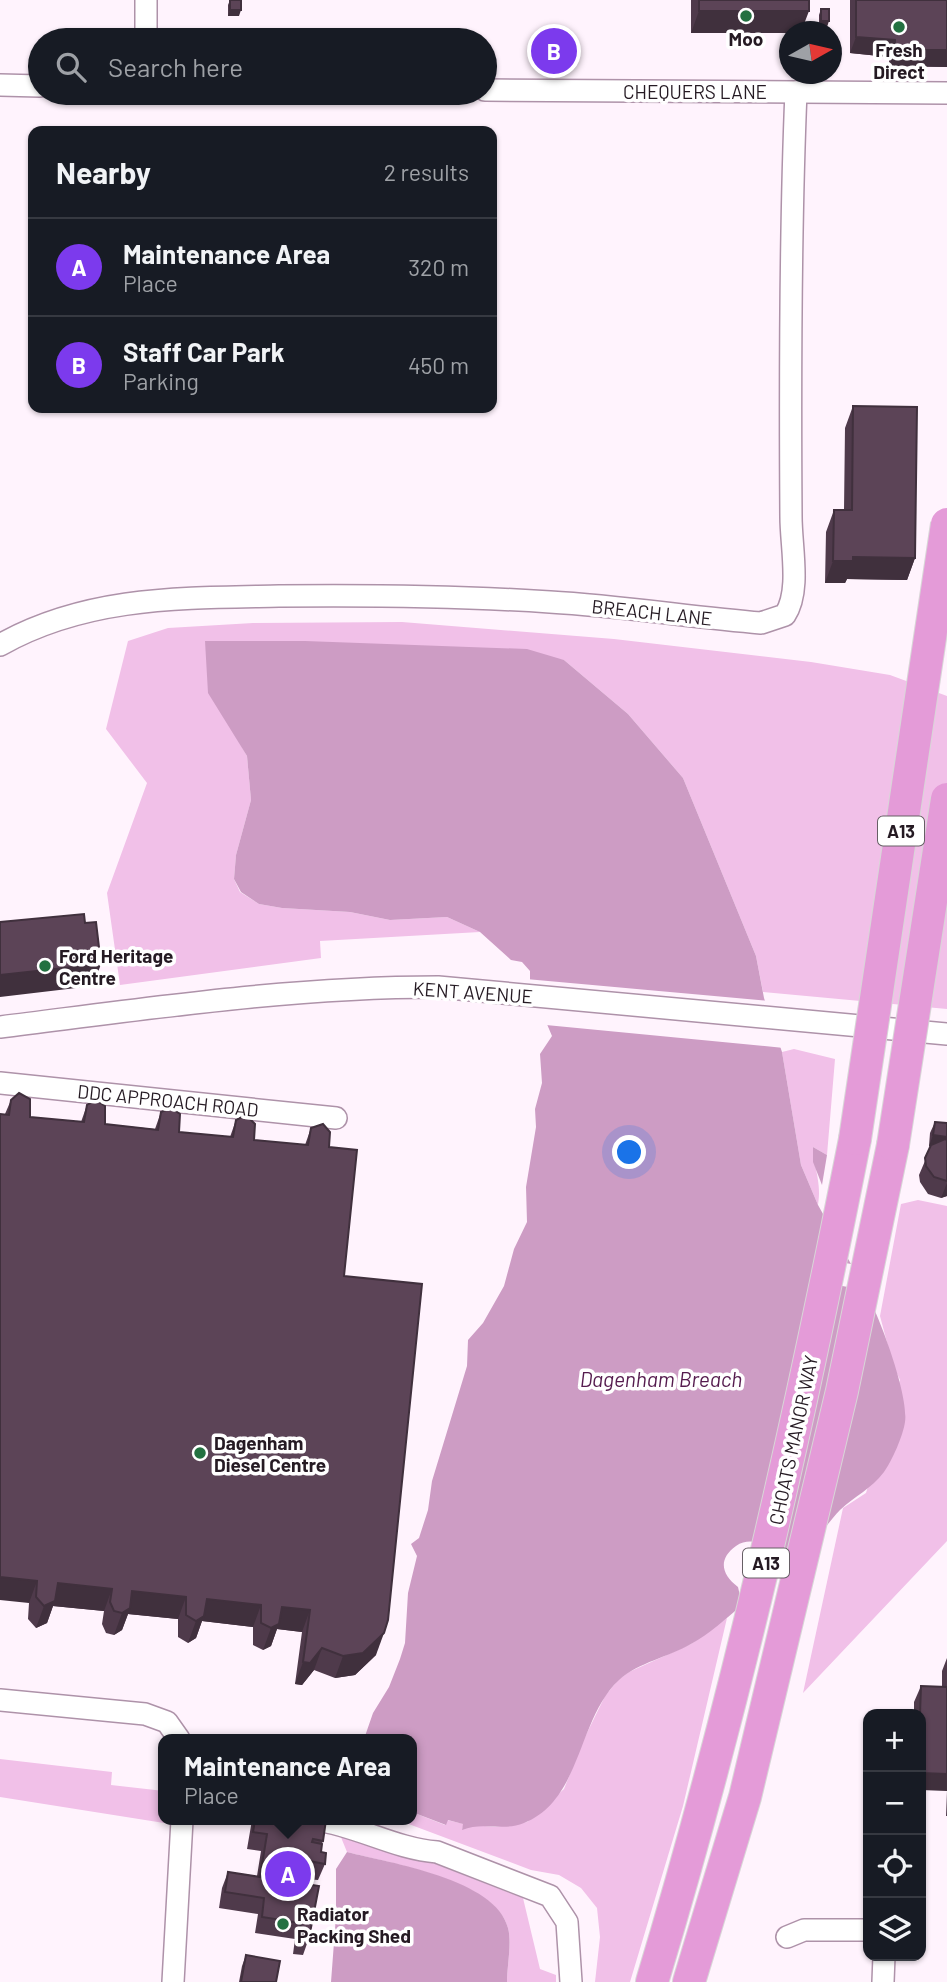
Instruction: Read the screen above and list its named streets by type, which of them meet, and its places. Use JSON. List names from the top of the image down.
{
  "streets": {
    "highway": ["A13", "CHOATS MANOR WAY"],
    "street": [
      "CHEQUERS LANE",
      "BREACH LANE",
      "KENT AVENUE",
      "DDC APPROACH ROAD"
    ]
  },
  "crossings": [
    ["CHEQUERS LANE", "BREACH LANE"]
  ],
  "water": ["Dagenham Breach"],
  "places": [
    "Moo",
    "Fresh Direct",
    "Ford Heritage Centre",
    "Dagenham Diesel Centre",
    "Radiator Packing Shed"
  ],
  "north": "right",
  "page": {
    "pins": ["B", "A"],
    "search": "Search here",
    "heading": ["Nearby", "2 results"],
    "list": [
      {
        "mark": "A",
        "name": "Maintenance Area",
        "note": "Place",
        "value": "320 m"
      },
      {
        "mark": "B",
        "name": "Staff Car Park",
        "note": "Parking",
        "value": "450 m"
      }
    ],
    "map_buttons": ["+", "−"],
    "popup": ["Maintenance Area", "Place"]
  }
}
